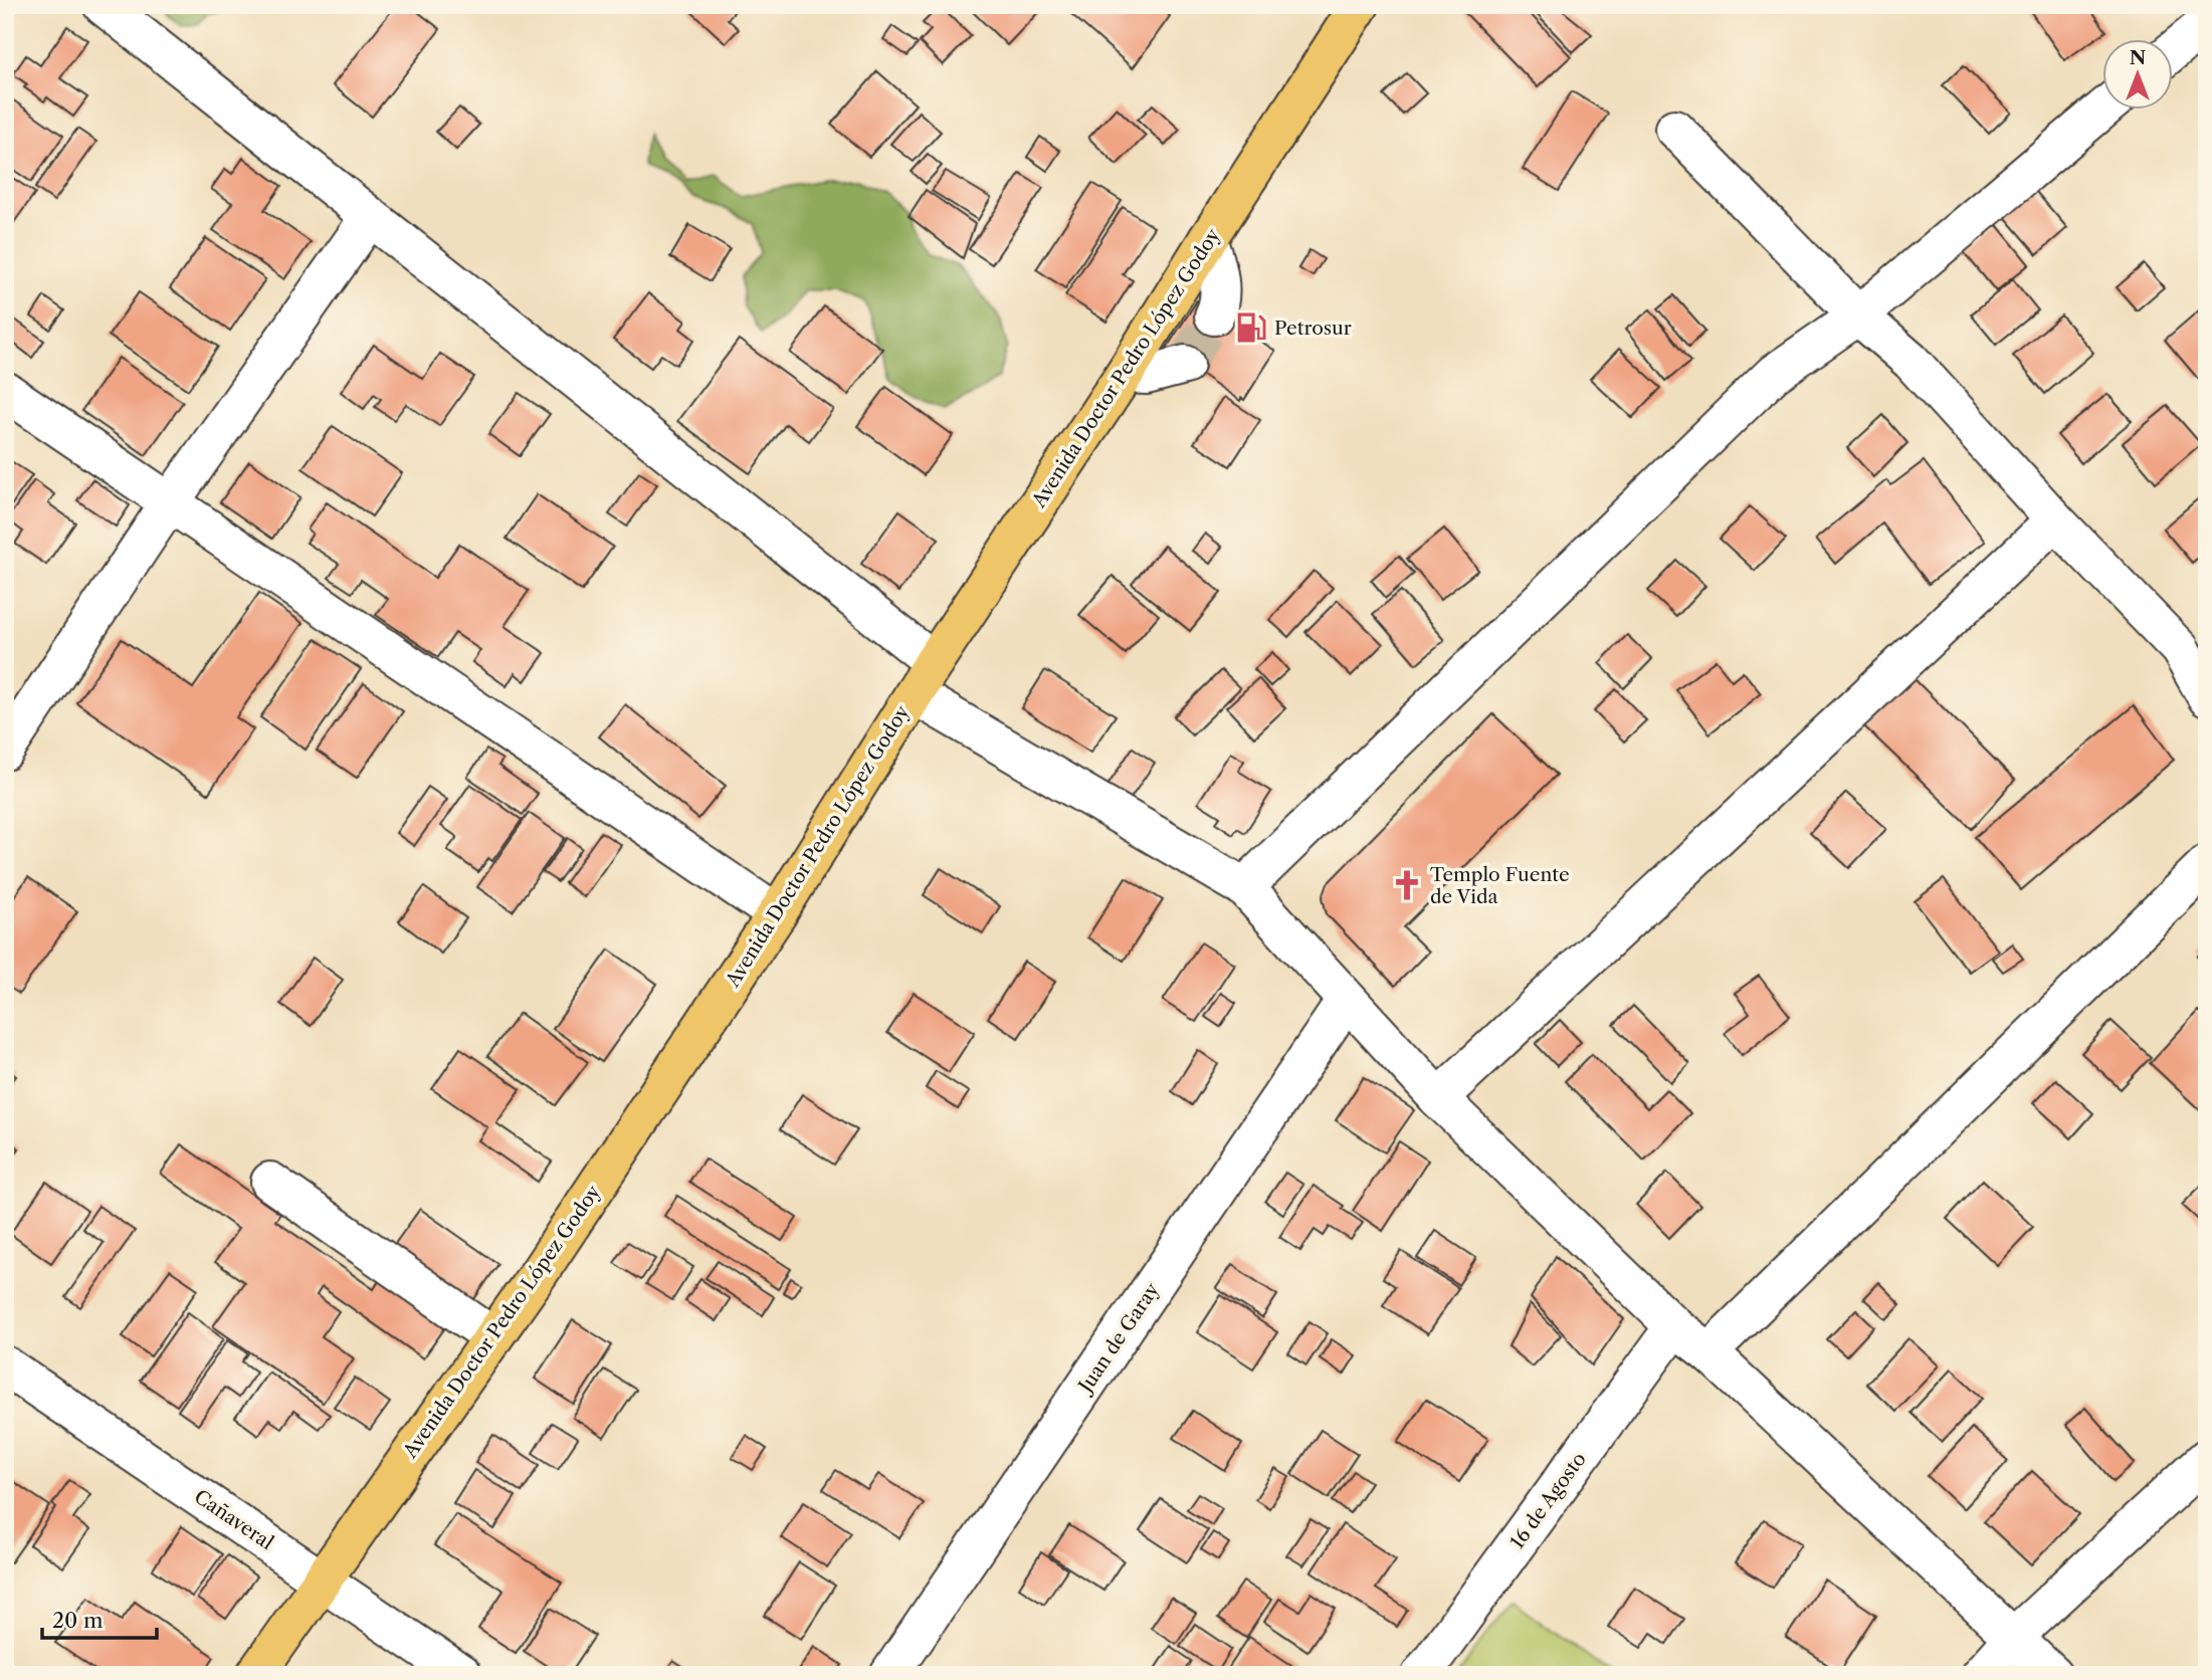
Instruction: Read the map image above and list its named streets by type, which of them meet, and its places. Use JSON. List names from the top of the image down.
{
  "streets": {
    "main road": ["Avenida Doctor Pedro López Godoy"],
    "street": ["Juan de Garay", "16 de Agosto", "Cañaveral"]
  },
  "crossings": [
    ["Avenida Doctor Pedro López Godoy", "Cañaveral"]
  ],
  "places": {
    "fuel station": ["Petrosur"],
    "church": ["Templo Fuente de Vida"]
  },
  "scale_bar": "20 m",
  "north": "top"
}
